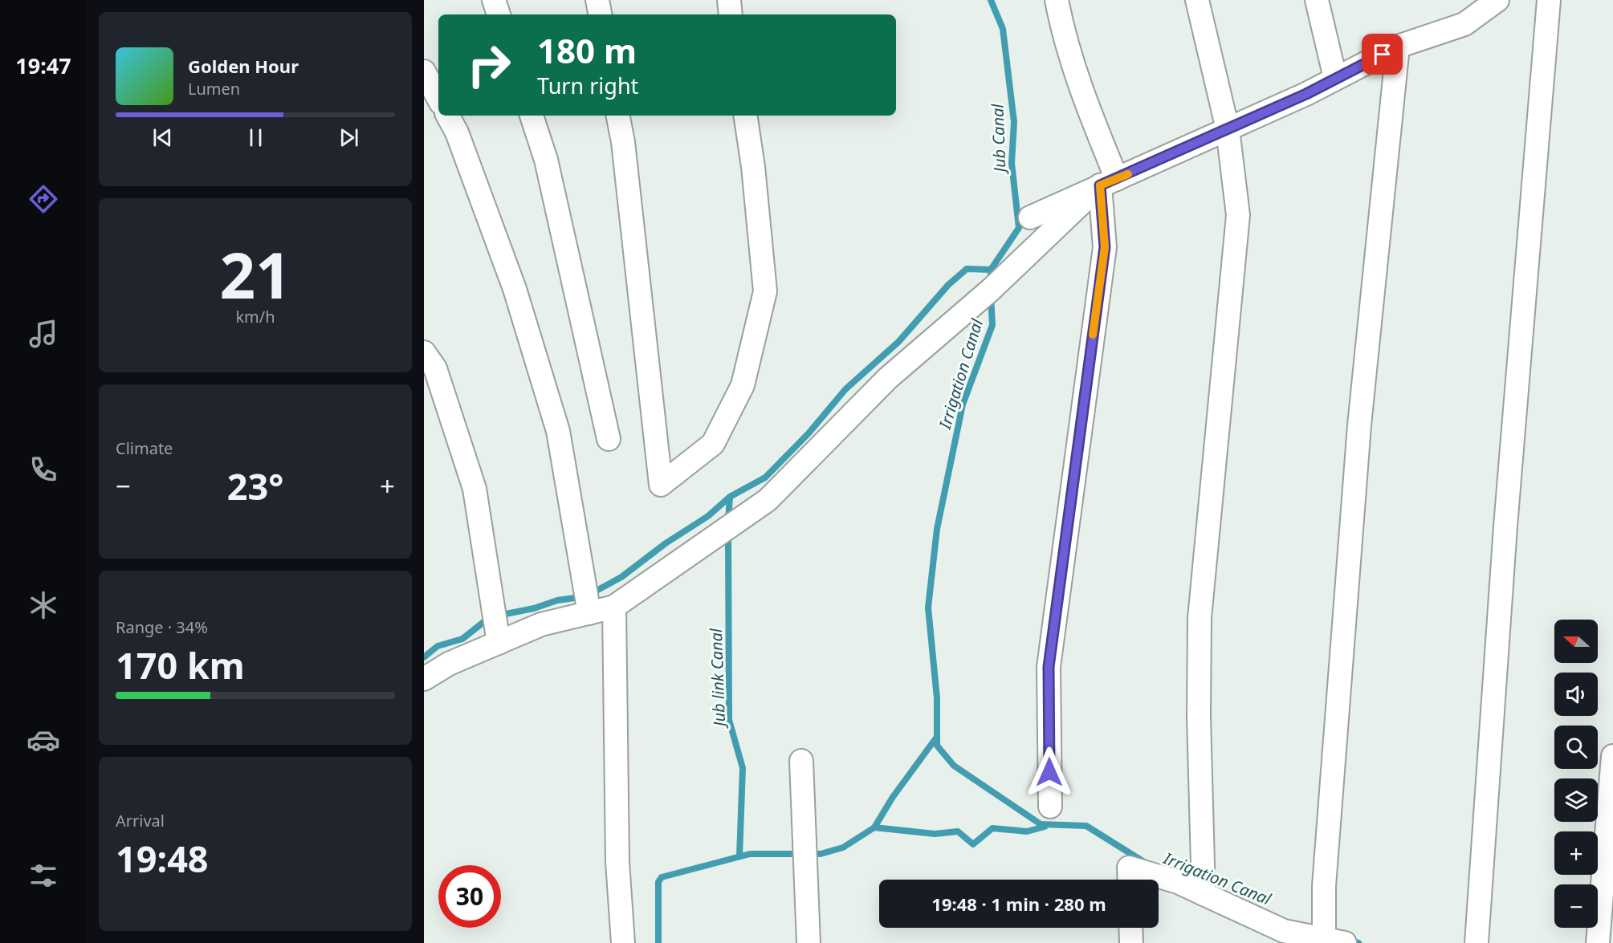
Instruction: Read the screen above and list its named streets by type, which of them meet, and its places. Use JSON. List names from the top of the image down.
{
  "water": ["Jub Canal", "Irrigation Canal", "Jub link Canal"],
  "north": "left",
  "page": {
    "tabs": "19:47",
    "turn": ["180 m", "Turn right"],
    "song": ["Golden Hour", "Lumen"],
    "tile": [
      ["21", "km/h"],
      "Climate",
      ["Range · 34%", "170 km"],
      ["Arrival", "19:48"]
    ],
    "heat": ["−", "23°", "+"],
    "map_buttons": ["+", "−"],
    "limit": "30",
    "trip": "19:48 · 1 min · 280 m"
  }
}
